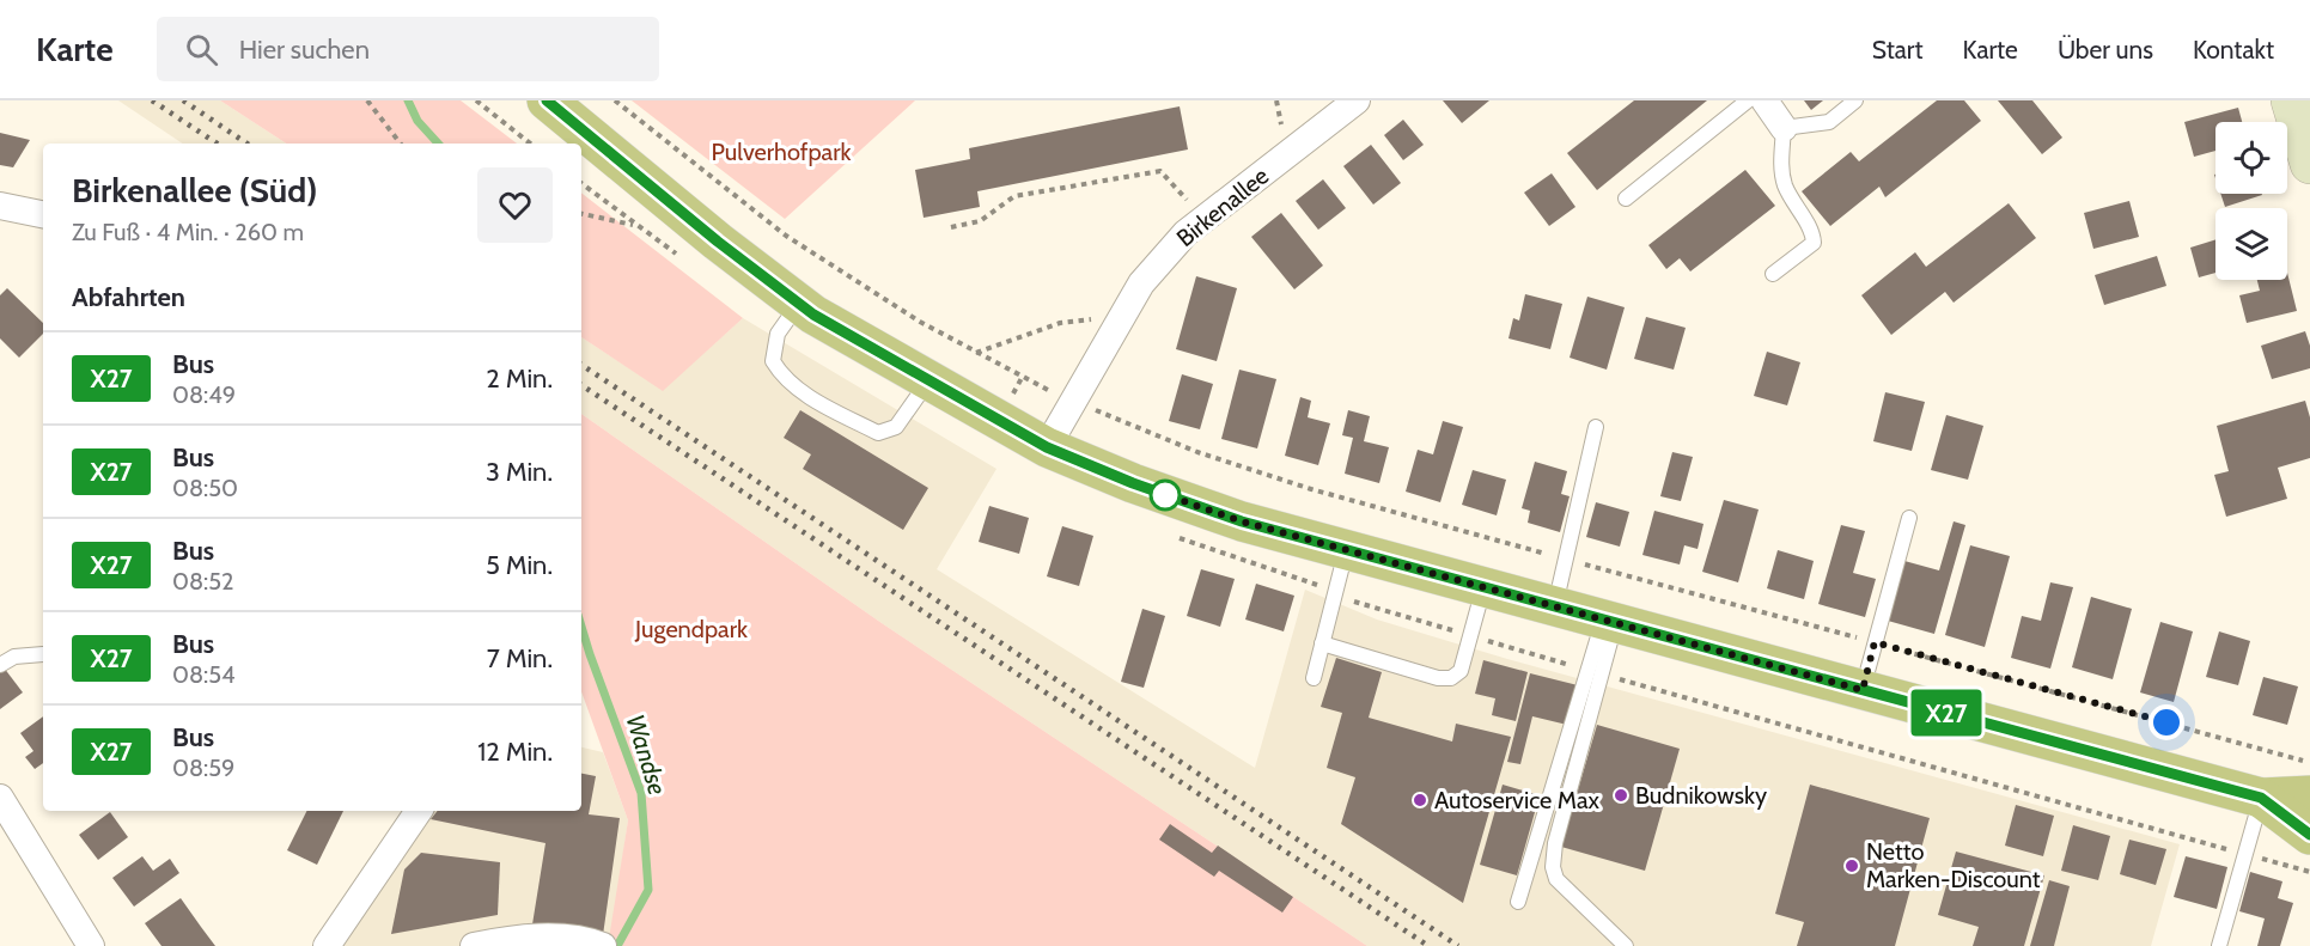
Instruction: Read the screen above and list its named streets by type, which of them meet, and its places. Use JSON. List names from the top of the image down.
{
  "streets": {
    "street": ["Birkenallee"]
  },
  "water": ["Wandse"],
  "parks": ["Pulverhofpark", "Jugendpark"],
  "places": ["Budnikowsky", "Autoservice Max", "Netto Marken-Discount"],
  "lines": ["bus line X27"],
  "page": {
    "header": "Karte",
    "search": "Hier suchen",
    "nav": [
      "Start",
      "Karte",
      "Über uns",
      "Kontakt"
    ],
    "on_map": "X27",
    "heading": [
      ["Birkenallee (Süd)", "Zu Fuß · 4 Min. · 260 m"],
      "Abfahrten"
    ],
    "list": [
      {
        "mark": "X27",
        "name": "Bus",
        "note": "08:49",
        "value": "2 Min."
      },
      {
        "mark": "X27",
        "name": "Bus",
        "note": "08:50",
        "value": "3 Min."
      },
      {
        "mark": "X27",
        "name": "Bus",
        "note": "08:52",
        "value": "5 Min."
      },
      {
        "mark": "X27",
        "name": "Bus",
        "note": "08:54",
        "value": "7 Min."
      },
      {
        "mark": "X27",
        "name": "Bus",
        "note": "08:59",
        "value": "12 Min."
      }
    ]
  }
}
